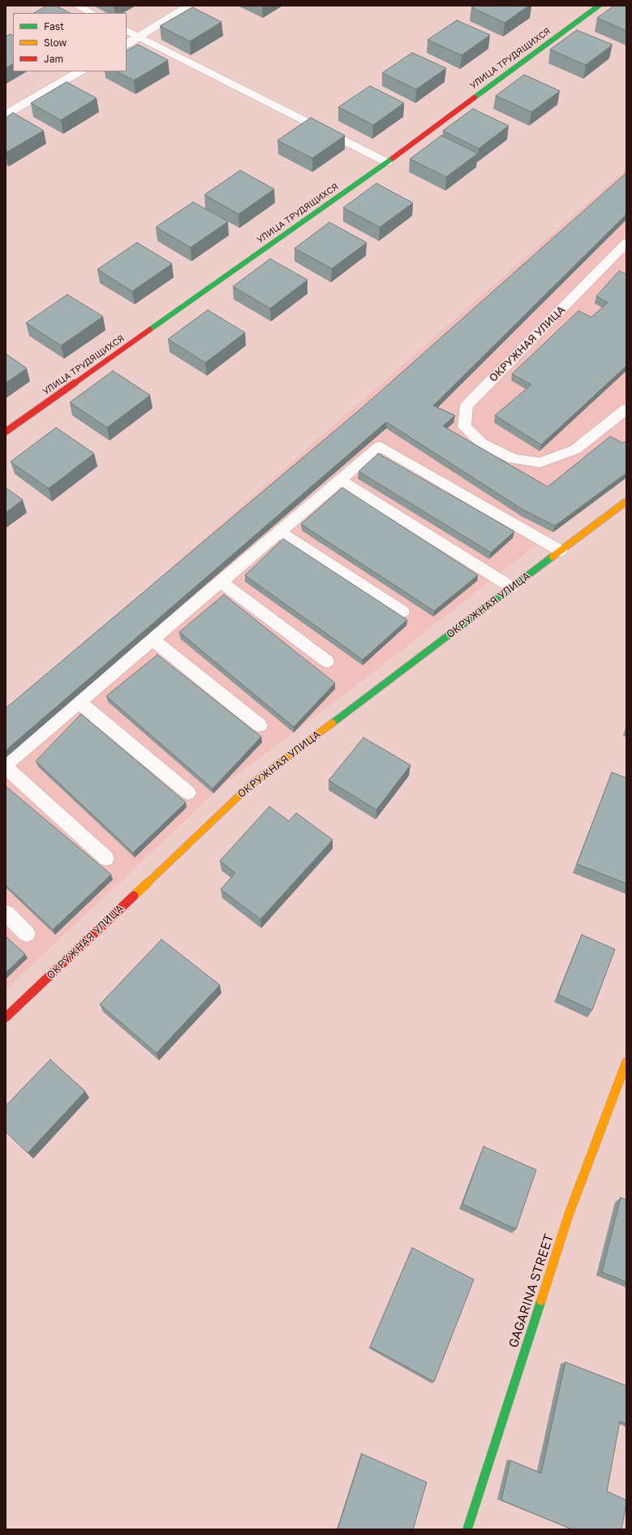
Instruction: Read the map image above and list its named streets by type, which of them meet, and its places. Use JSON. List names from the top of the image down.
{
  "streets": {
    "street": ["УЛИЦА ТРУДЯЩИХСЯ", "ОКРУЖНАЯ УЛИЦА", "GAGARINA STREET"]
  },
  "legend": ["Fast", "Slow", "Jam"]
}
